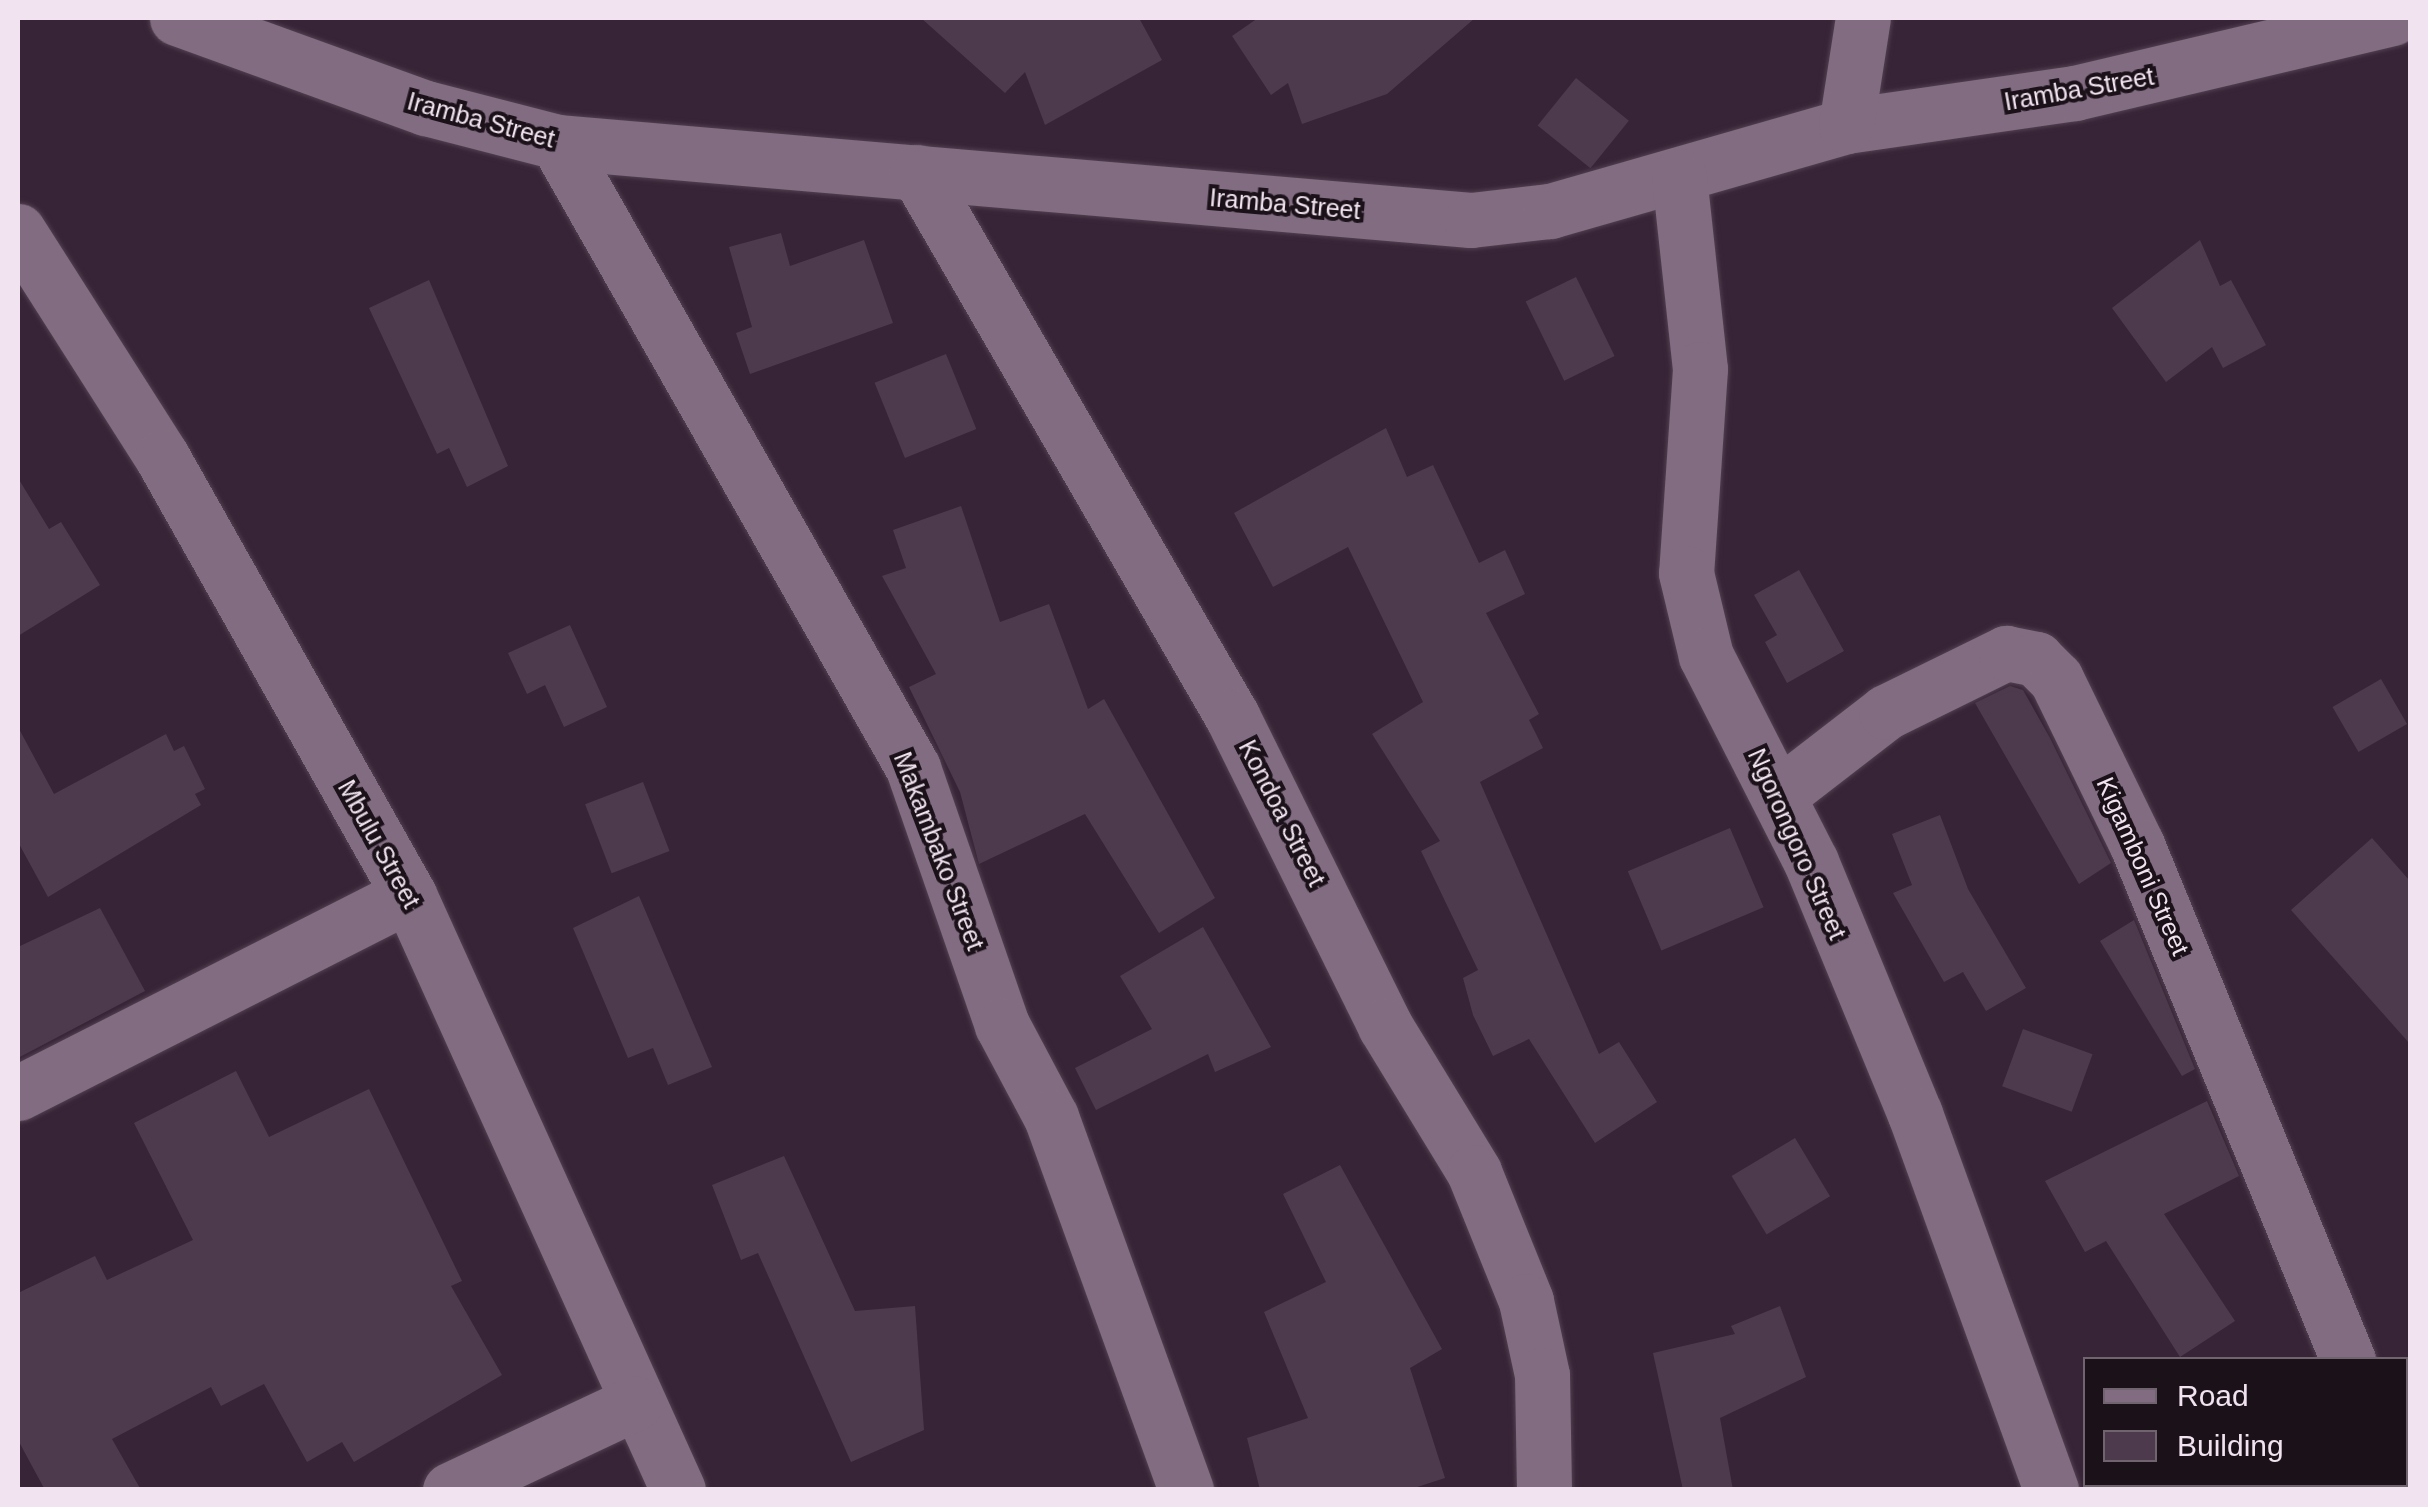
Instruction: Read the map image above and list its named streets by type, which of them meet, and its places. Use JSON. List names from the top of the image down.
{
  "streets": {
    "street": [
      "Iramba Street",
      "Kondoa Street",
      "Mbulu Street",
      "Ngorongoro Street",
      "Makambako Street",
      "Kigamboni Street"
    ]
  },
  "crossings": [
    ["Iramba Street", "Kondoa Street"],
    ["Iramba Street", "Ngorongoro Street"],
    ["Iramba Street", "Makambako Street"],
    ["Ngorongoro Street", "Kigamboni Street"]
  ],
  "legend": ["Road", "Building"]
}
